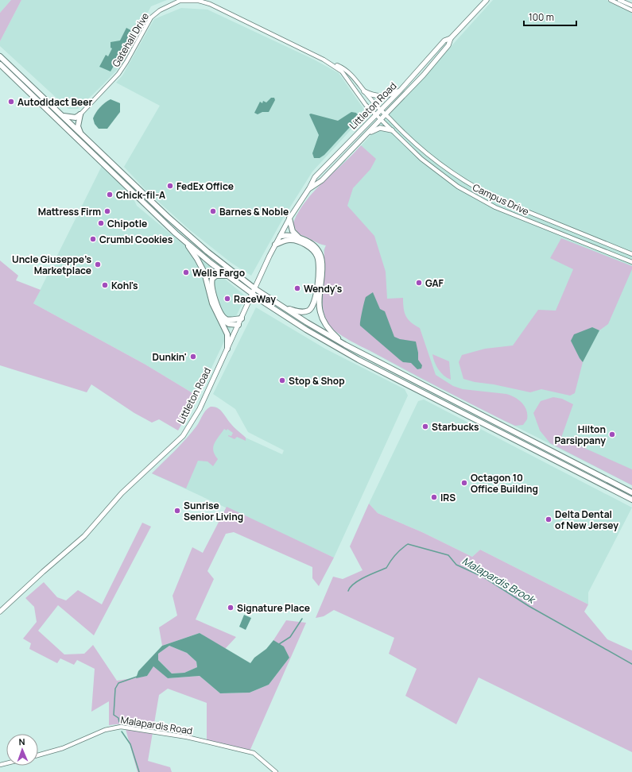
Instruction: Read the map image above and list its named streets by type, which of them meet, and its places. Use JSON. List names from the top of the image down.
{
  "streets": {
    "main road": ["Littleton Road"],
    "street": ["Gatehall Drive", "Campus Drive", "Malapardis Road"]
  },
  "crossings": [
    ["Gatehall Drive", "Littleton Road"],
    ["Gatehall Drive", "Campus Drive"],
    ["Littleton Road", "Campus Drive"]
  ],
  "water": ["Malapardis Brook"],
  "places": [
    "Autodidact Beer",
    "FedEx Office",
    "Chick-fil-A",
    "Mattress Firm",
    "Barnes & Noble",
    "Chipotle",
    "Crumbl Cookies",
    "Uncle Giuseppe’s Marketplace",
    "Wells Fargo",
    "GAF",
    "Kohl's",
    "Wendy's",
    "RaceWay",
    "Dunkin'",
    "Stop & Shop",
    "Starbucks",
    "Hilton Parsippany",
    "Octagon 10 Office Building",
    "IRS",
    "Sunrise Senior Living",
    "Delta Dental of New Jersey",
    "Signature Place"
  ],
  "scale_bar": "100 m",
  "north": "top"
}
